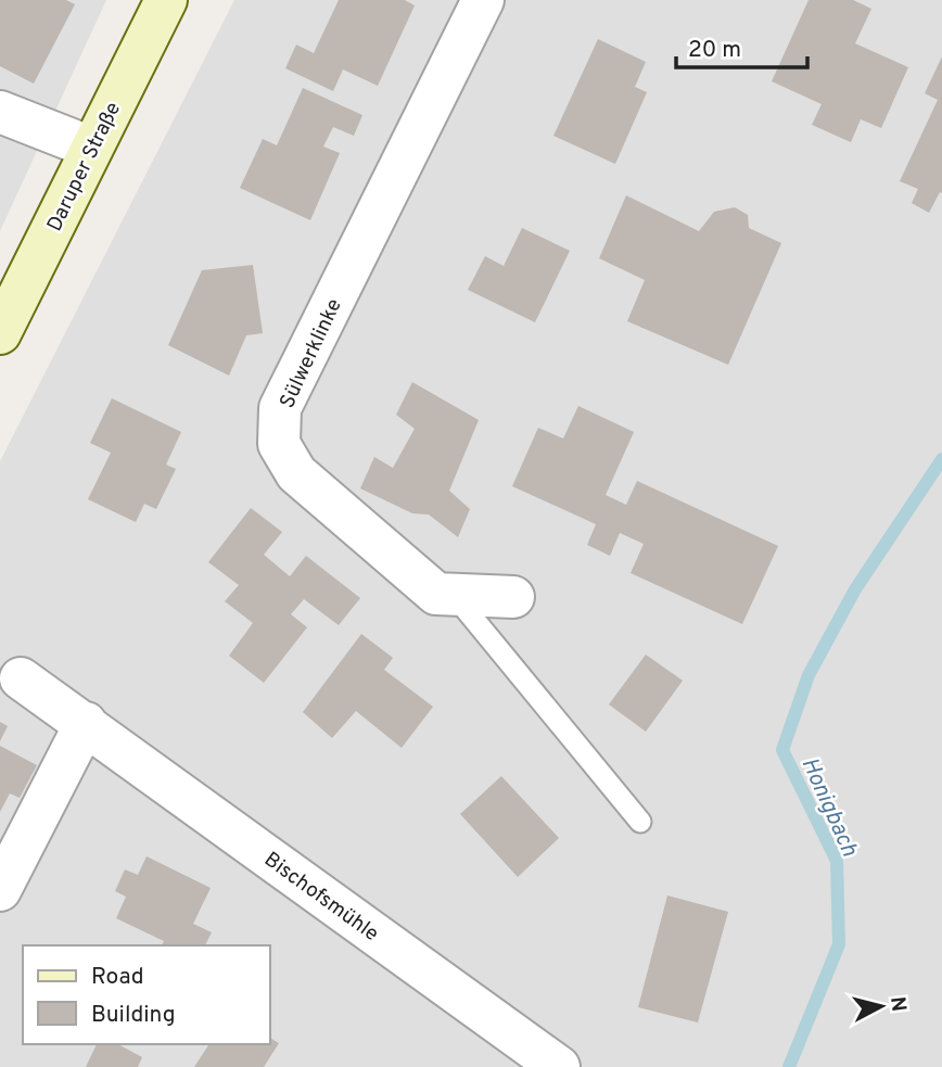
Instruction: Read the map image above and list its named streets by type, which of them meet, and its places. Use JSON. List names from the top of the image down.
{
  "streets": {
    "street": ["Daruper Straße", "Sülwerklinke", "Bischofsmühle"]
  },
  "water": ["Honigbach"],
  "legend": ["Road", "Building"],
  "scale_bar": "20 m",
  "north": "right"
}
